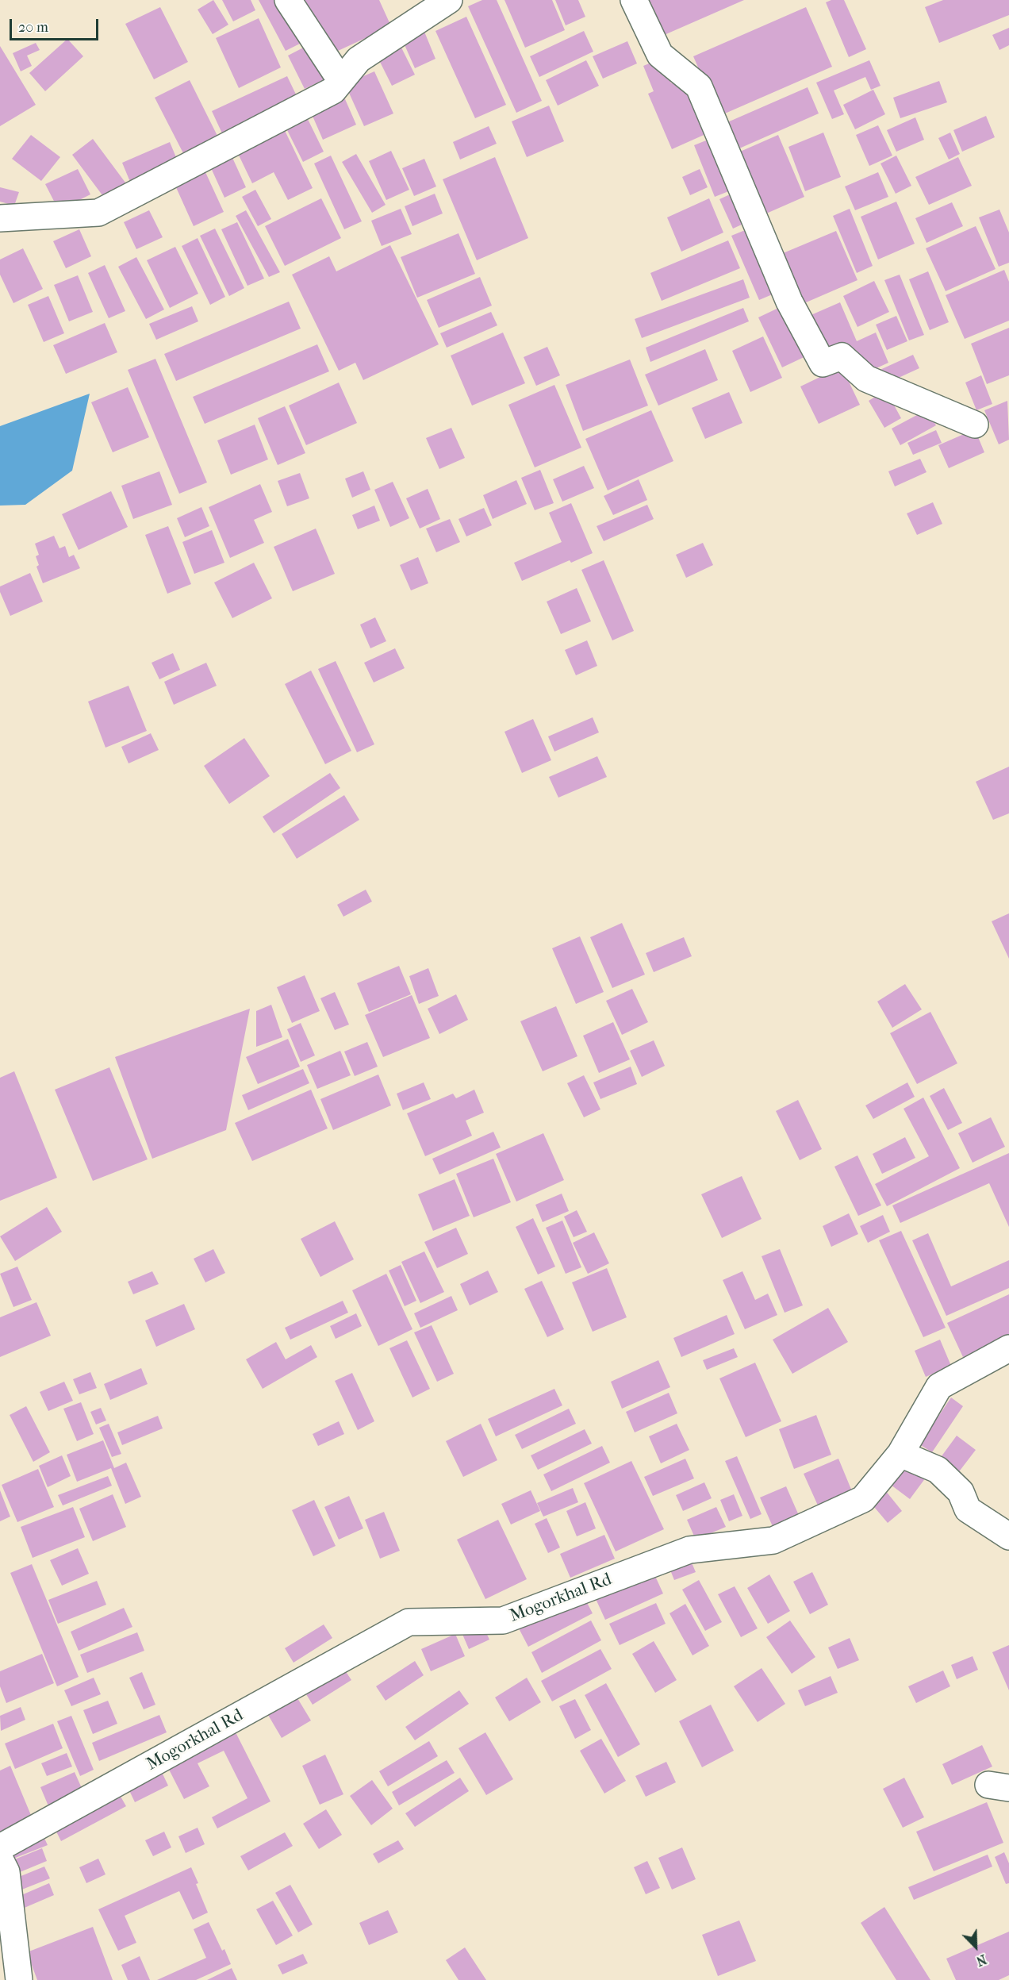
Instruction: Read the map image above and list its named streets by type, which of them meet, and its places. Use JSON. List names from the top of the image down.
{
  "streets": {
    "street": ["Mogorkhal Rd"]
  },
  "scale_bar": "20 m",
  "north": "bottom right"
}
